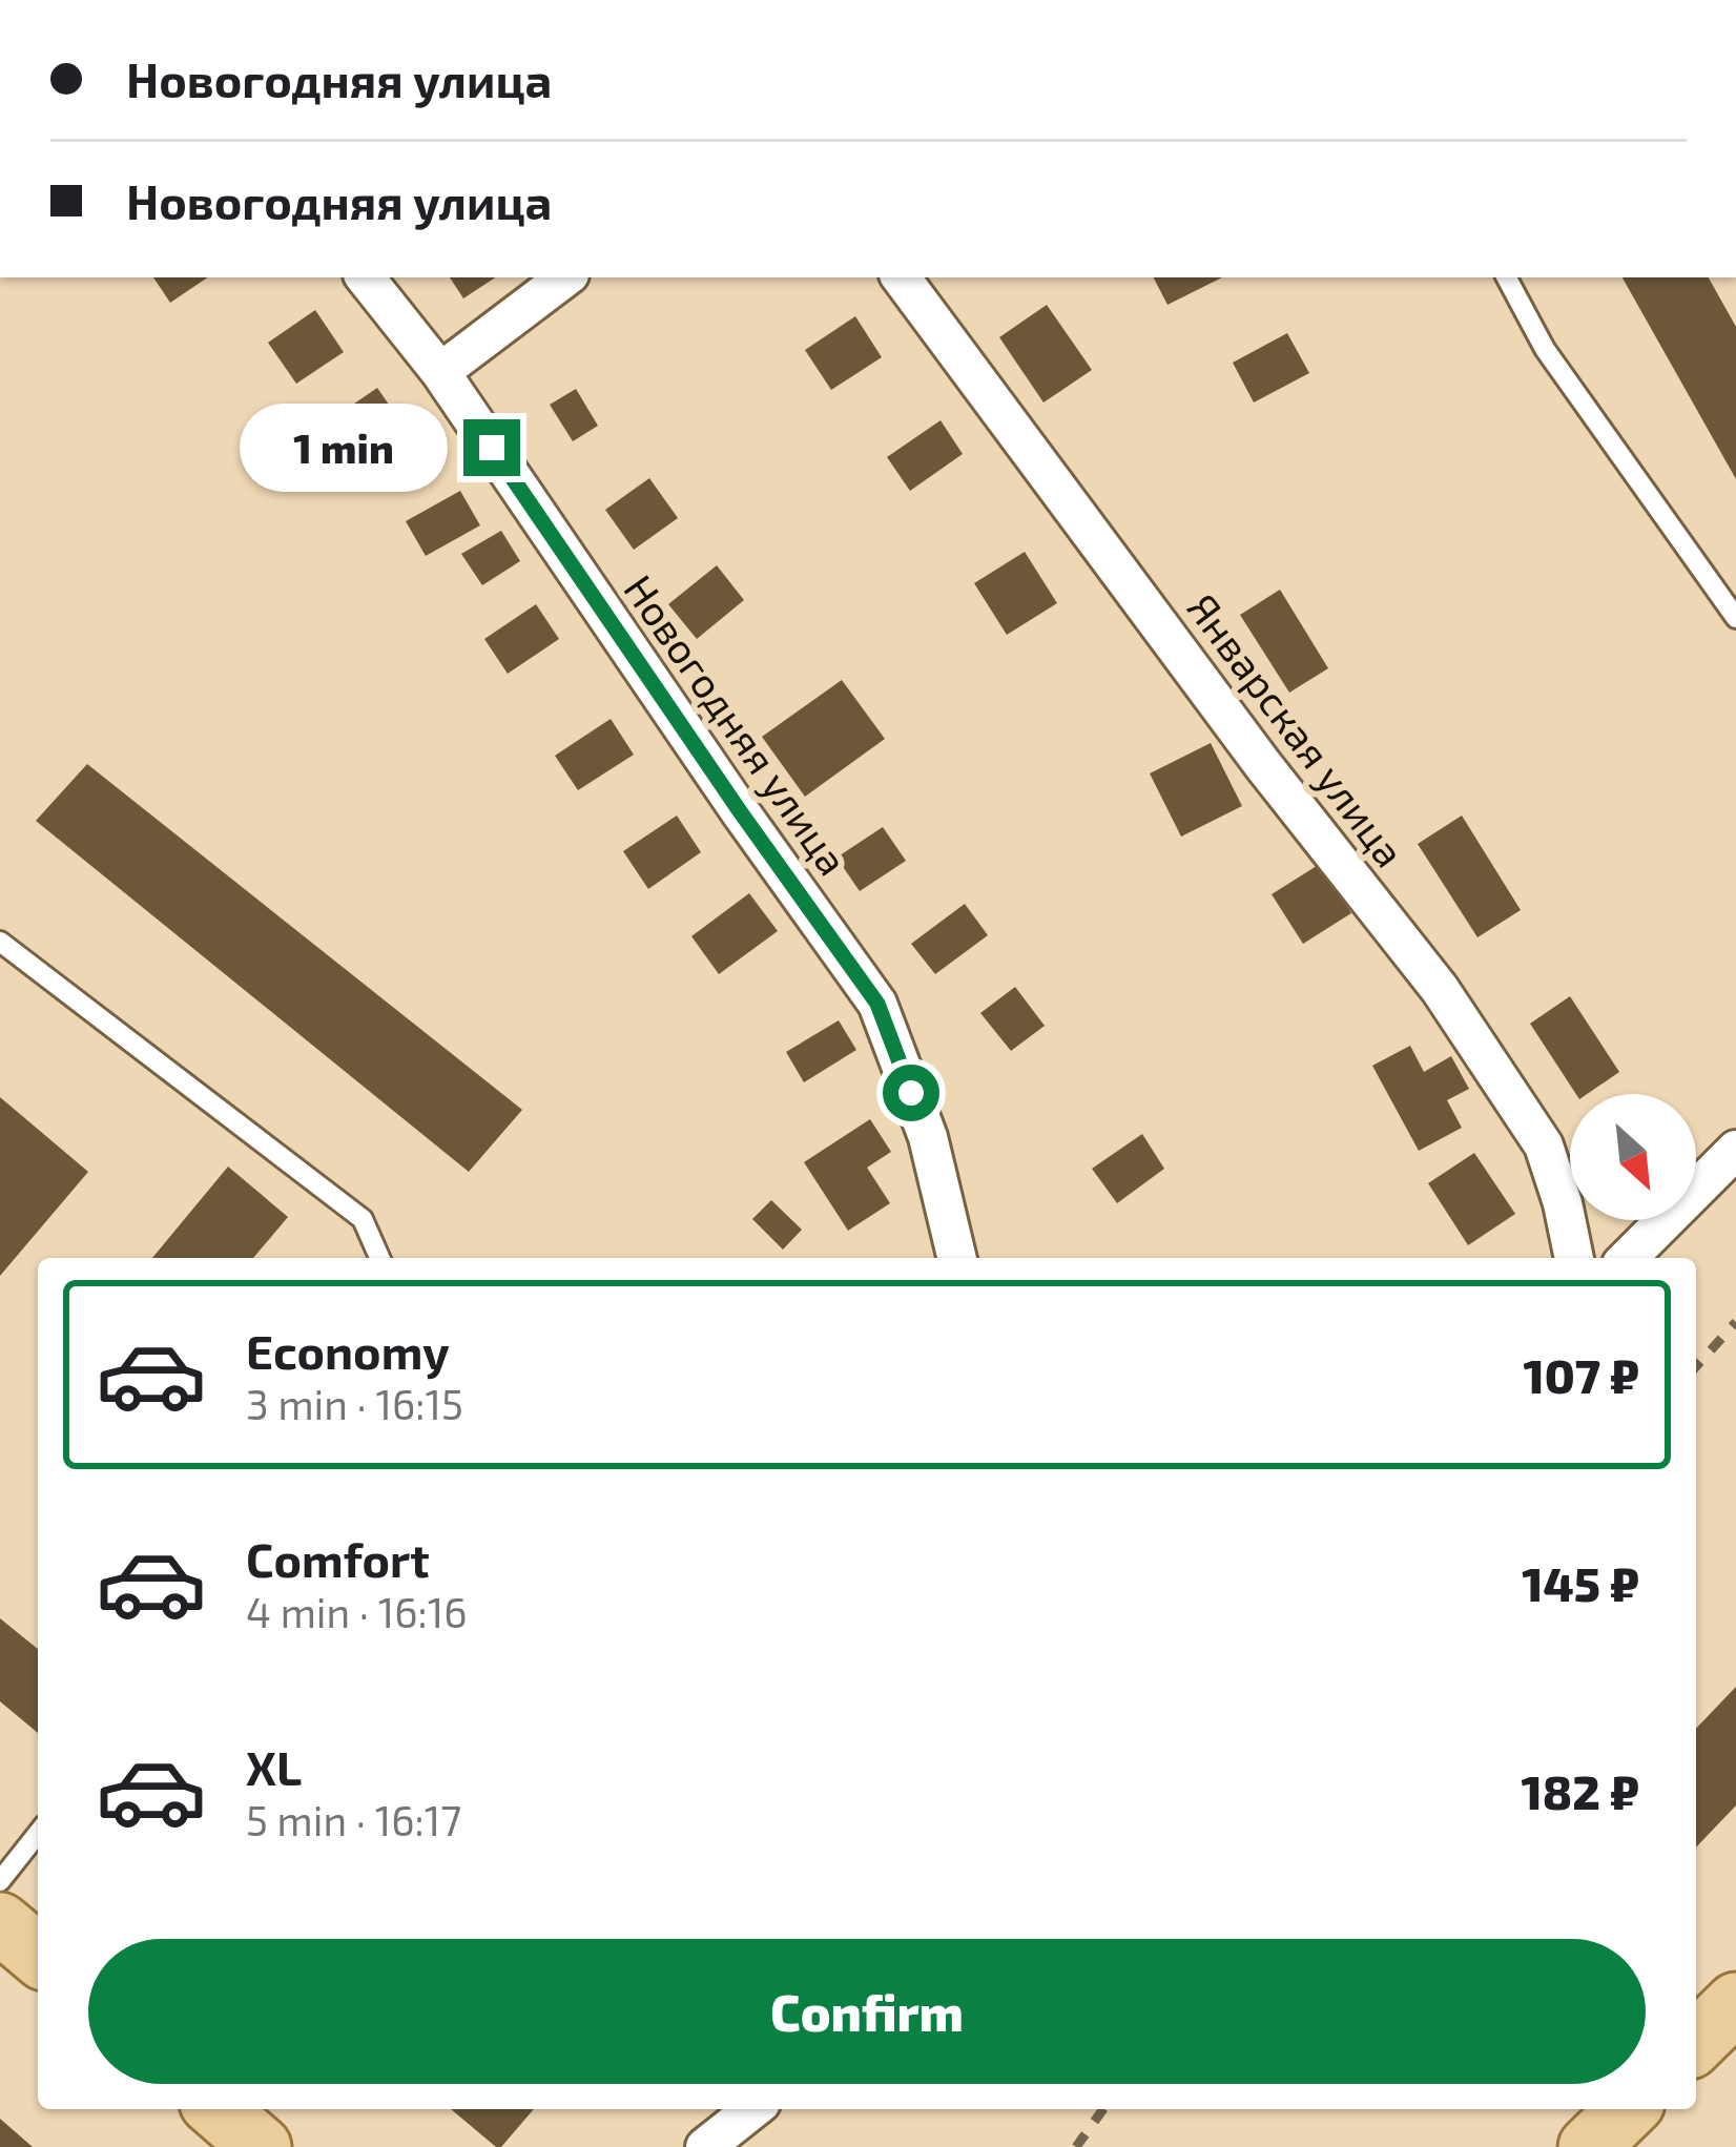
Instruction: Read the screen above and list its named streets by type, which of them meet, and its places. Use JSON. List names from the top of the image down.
{
  "streets": {
    "street": ["Новогодняя улица", "Январская улица"]
  },
  "north": "bottom right",
  "page": {
    "banner": ["Новогодняя улица", "Новогодняя улица"],
    "bubble": "1 min",
    "list": [
      {
        "name": "Economy",
        "note": "3 min · 16:15",
        "value": "107 ₽"
      },
      {
        "name": "Comfort",
        "note": "4 min · 16:16",
        "value": "145 ₽"
      },
      {
        "name": "XL",
        "note": "5 min · 16:17",
        "value": "182 ₽"
      }
    ],
    "buttons": "Confirm"
  }
}
